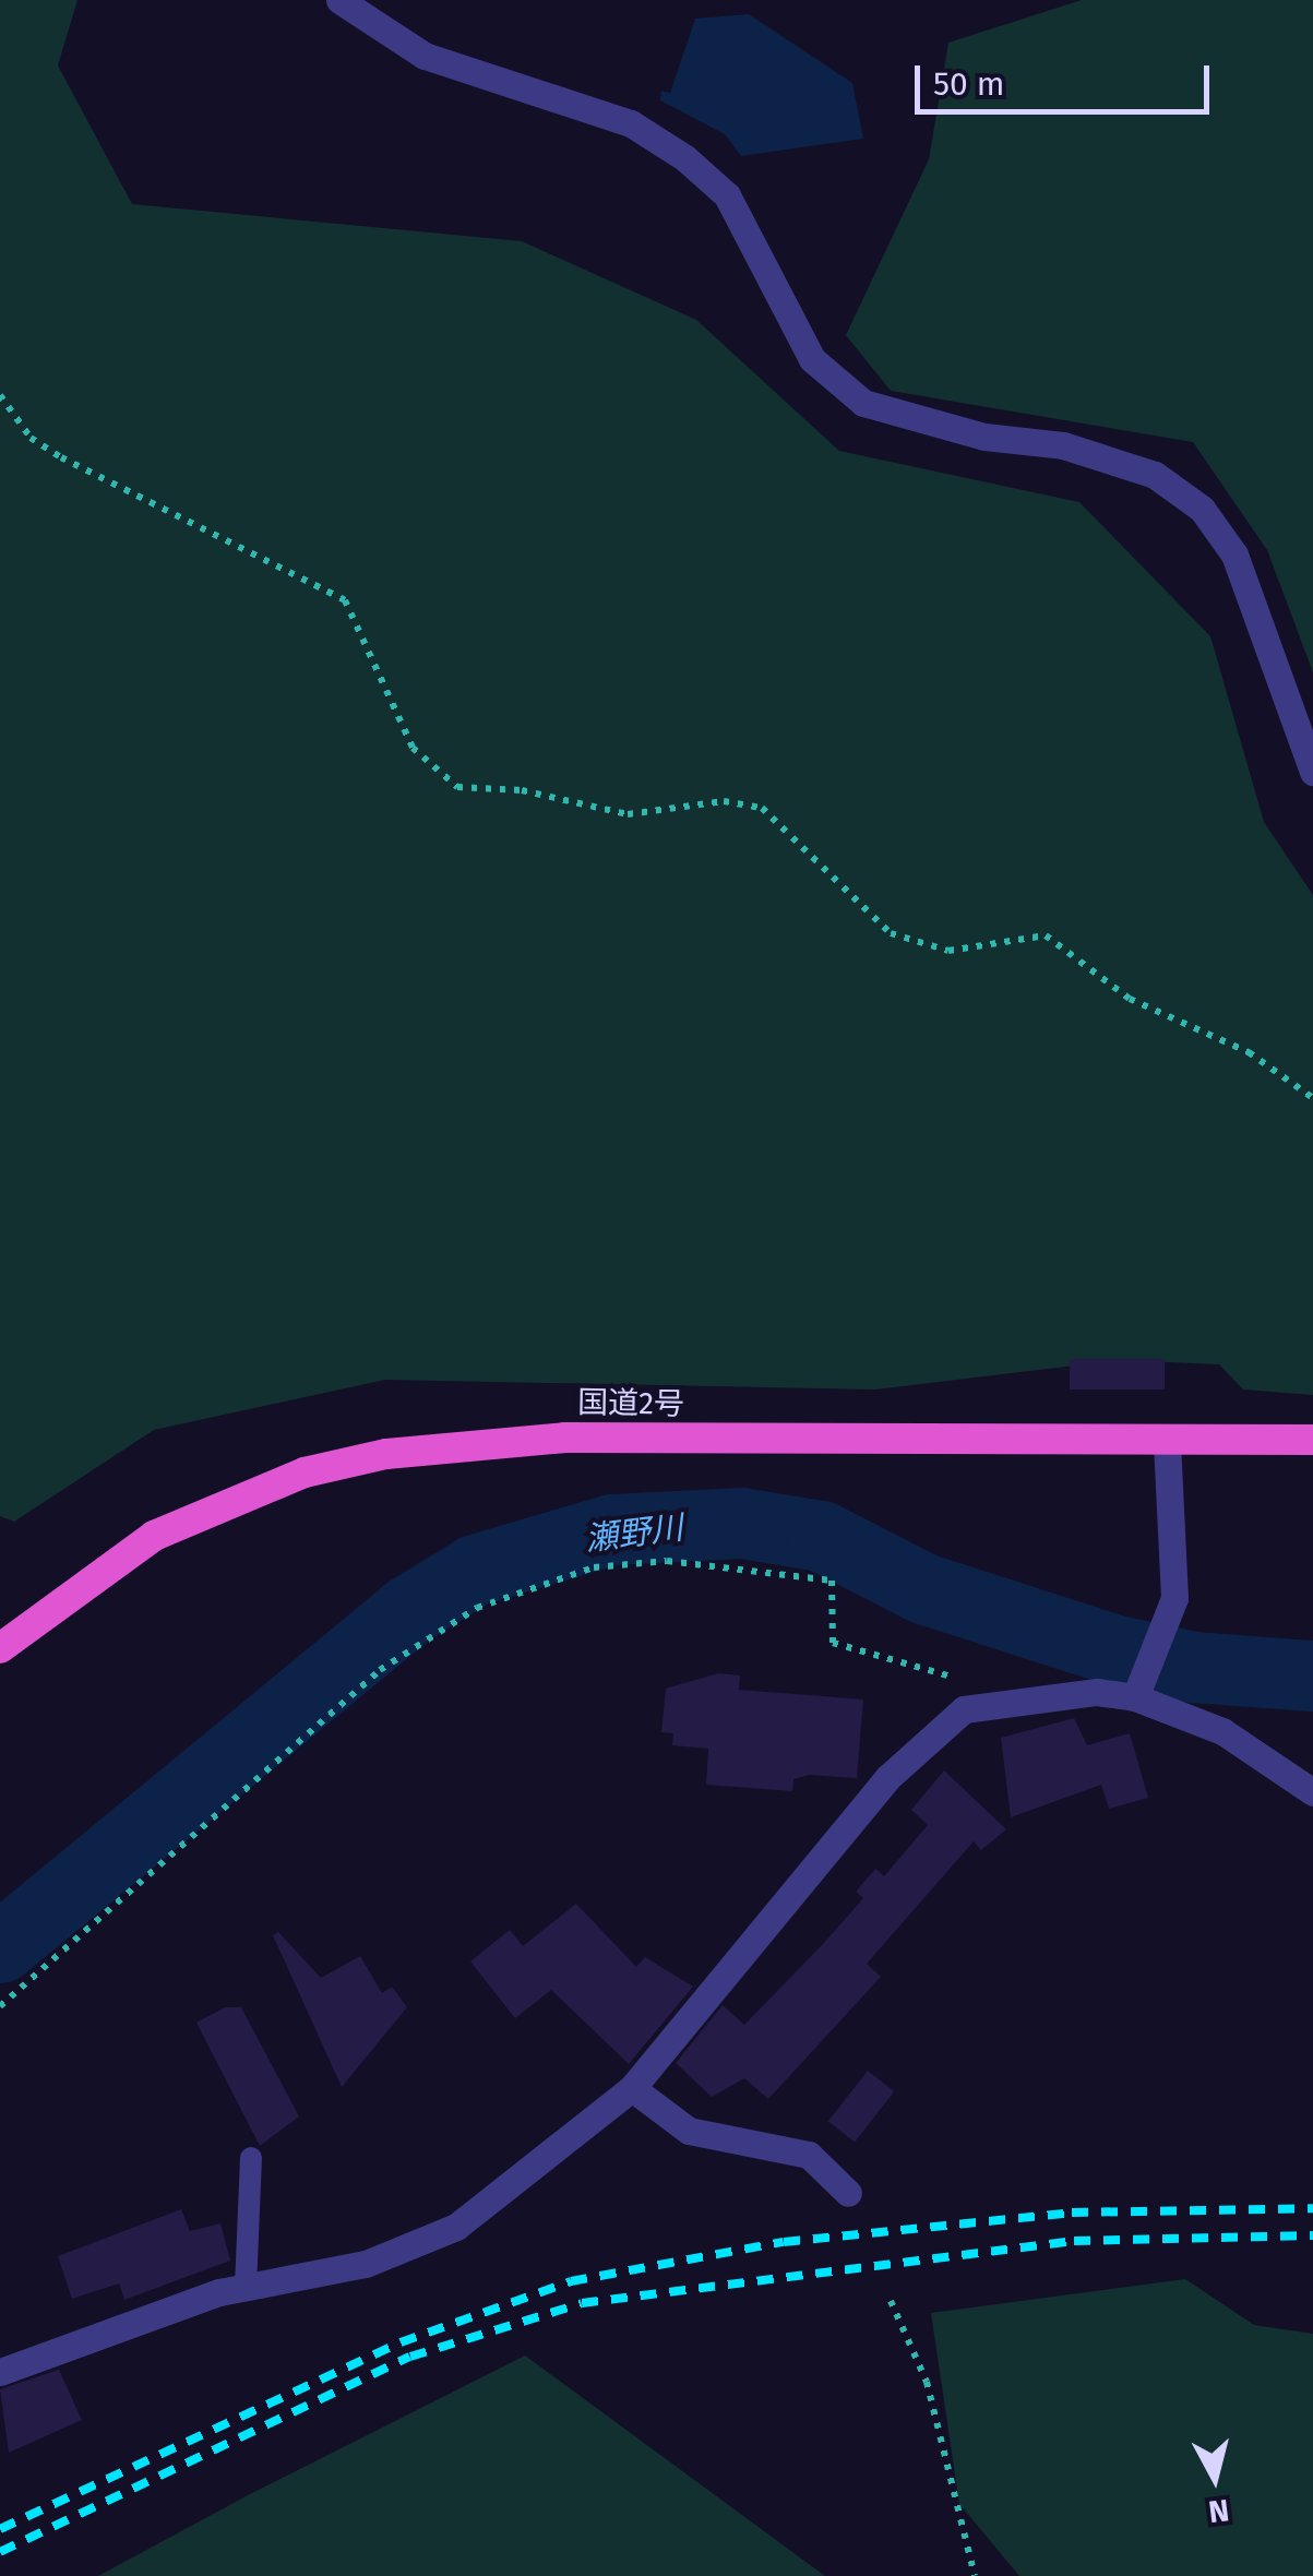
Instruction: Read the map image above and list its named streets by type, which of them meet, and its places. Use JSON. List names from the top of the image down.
{
  "streets": {
    "highway": ["国道2号"]
  },
  "water": ["瀬野川"],
  "scale_bar": "50 m",
  "north": "bottom"
}
